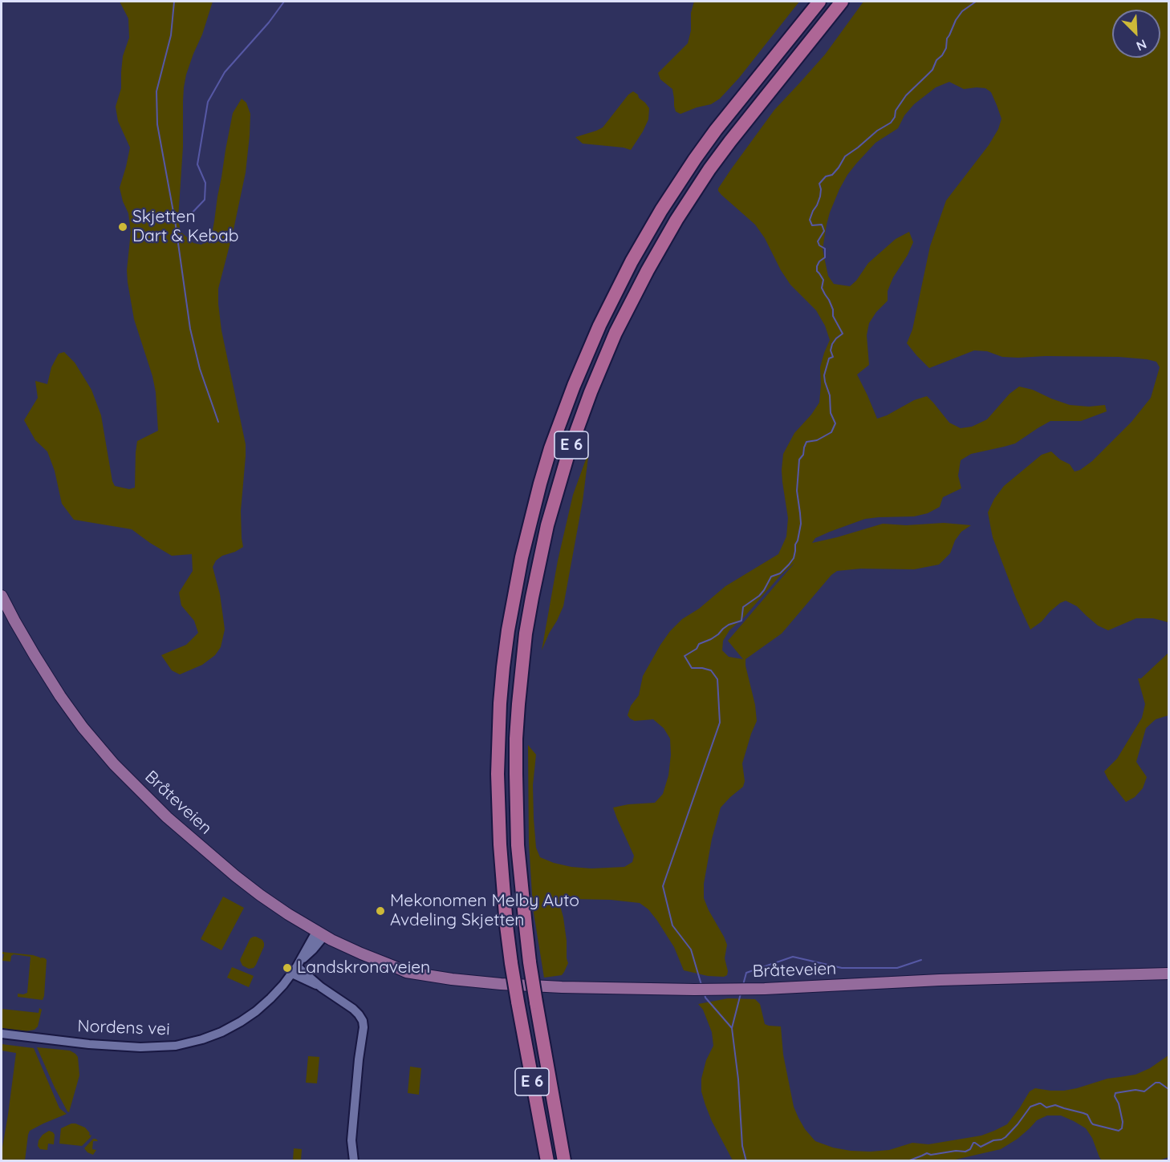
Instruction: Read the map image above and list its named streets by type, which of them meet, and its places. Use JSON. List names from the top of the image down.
{
  "streets": {
    "highway": ["E 6"],
    "main road": ["Bråteveien"],
    "street": ["Nordens vei"]
  },
  "crossings": [
    ["Bråteveien", "Nordens vei"]
  ],
  "places": ["Skjetten Dart & Kebab", "Mekonomen Melby Auto Avdeling Skjetten", "Landskronaveien"],
  "north": "bottom right"
}
